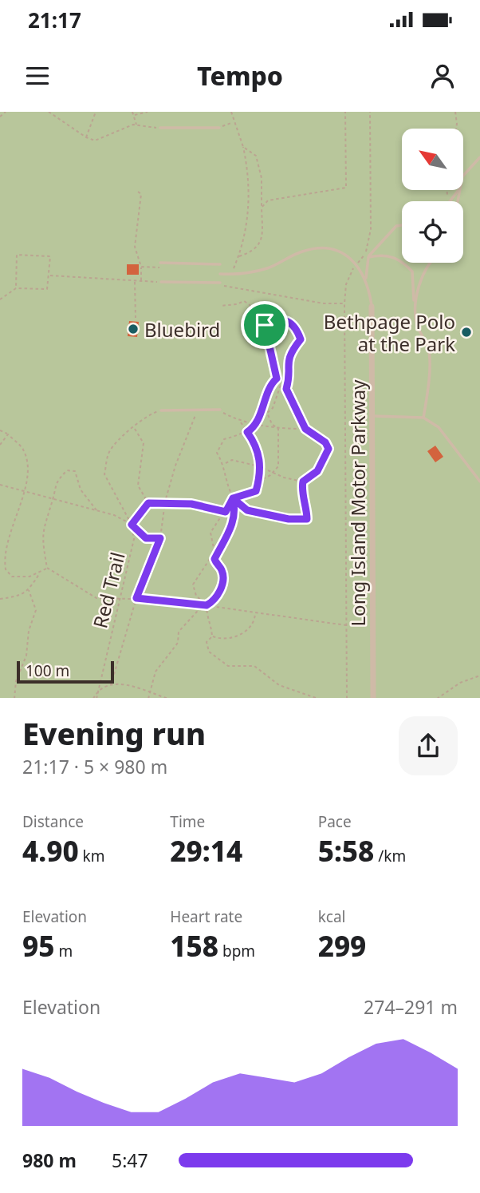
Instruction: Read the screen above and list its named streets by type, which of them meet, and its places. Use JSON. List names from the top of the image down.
{
  "streets": {
    "street": ["Long Island Motor Parkway"],
    "path": ["Red Trail"]
  },
  "places": ["Bluebird", "Bethpage Polo at the Park"],
  "scale_bar": "100 m",
  "north": "top left",
  "page": {
    "status": "21:17",
    "header": "Tempo",
    "scale": "100 m",
    "heading": ["Evening run", "21:17 · 5 × 980 m"],
    "stats": [
      ["Distance", "4.90 km"],
      ["Time", "29:14"],
      ["Pace", "5:58 /km"],
      ["Elevation", "95 m"],
      ["Heart rate", "158 bpm"],
      ["kcal", "299"]
    ],
    "chart": ["Elevation", "274–291 m"],
    "list": [
      {
        "name": "980 m",
        "note": "5:47"
      }
    ]
  }
}
